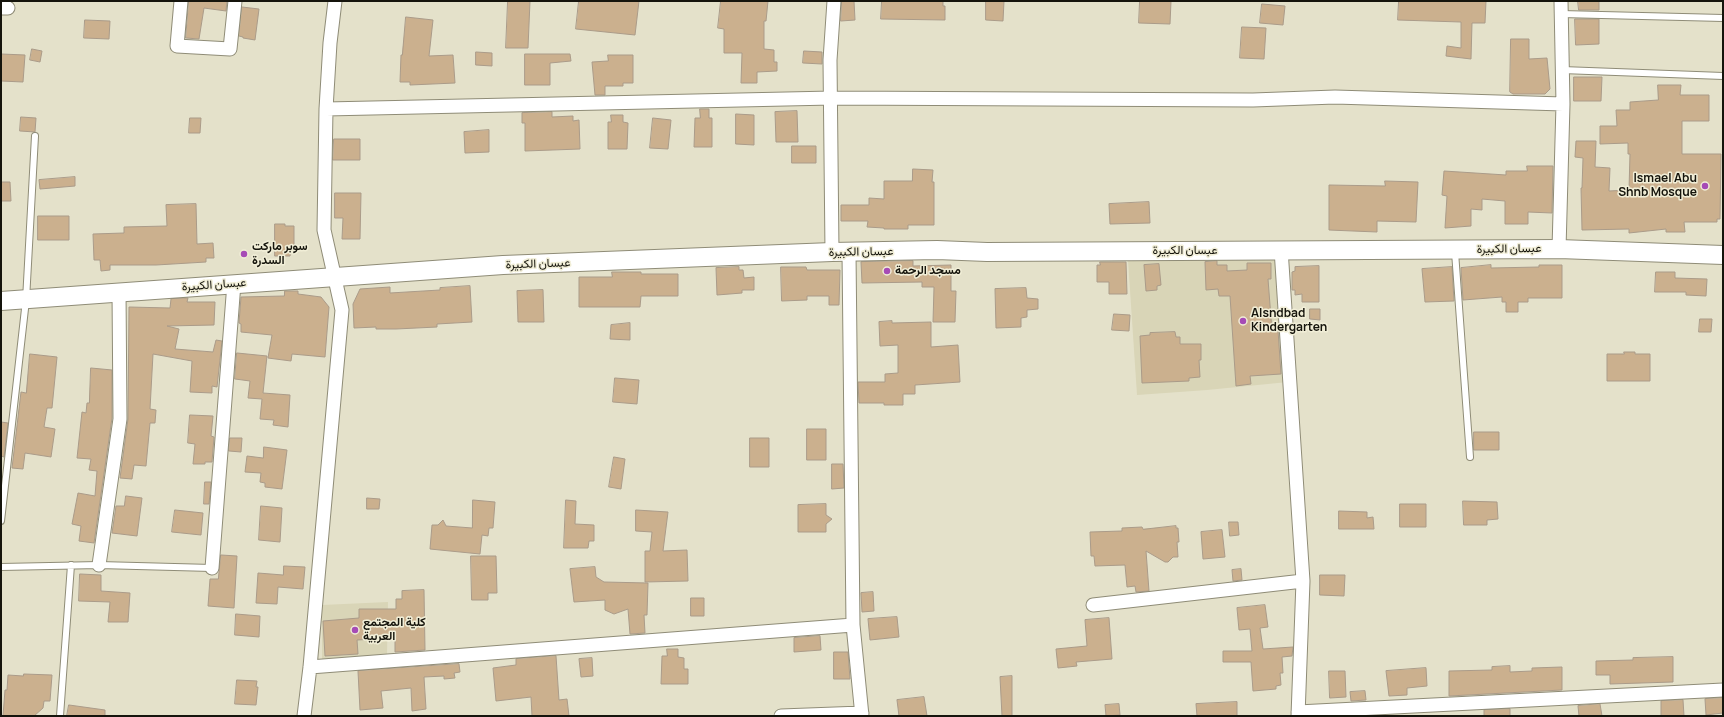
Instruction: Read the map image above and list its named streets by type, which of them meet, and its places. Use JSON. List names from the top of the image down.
{
  "streets": {
    "main road": ["عبسان الكبيرة"]
  },
  "places": [
    "Ismael Abu Shnb Mosque",
    "سوبر ماركت السدرة",
    "مسجد الرحمة",
    "Alsndbad Kindergarten",
    "كلية المجتمع العربية"
  ]
}
